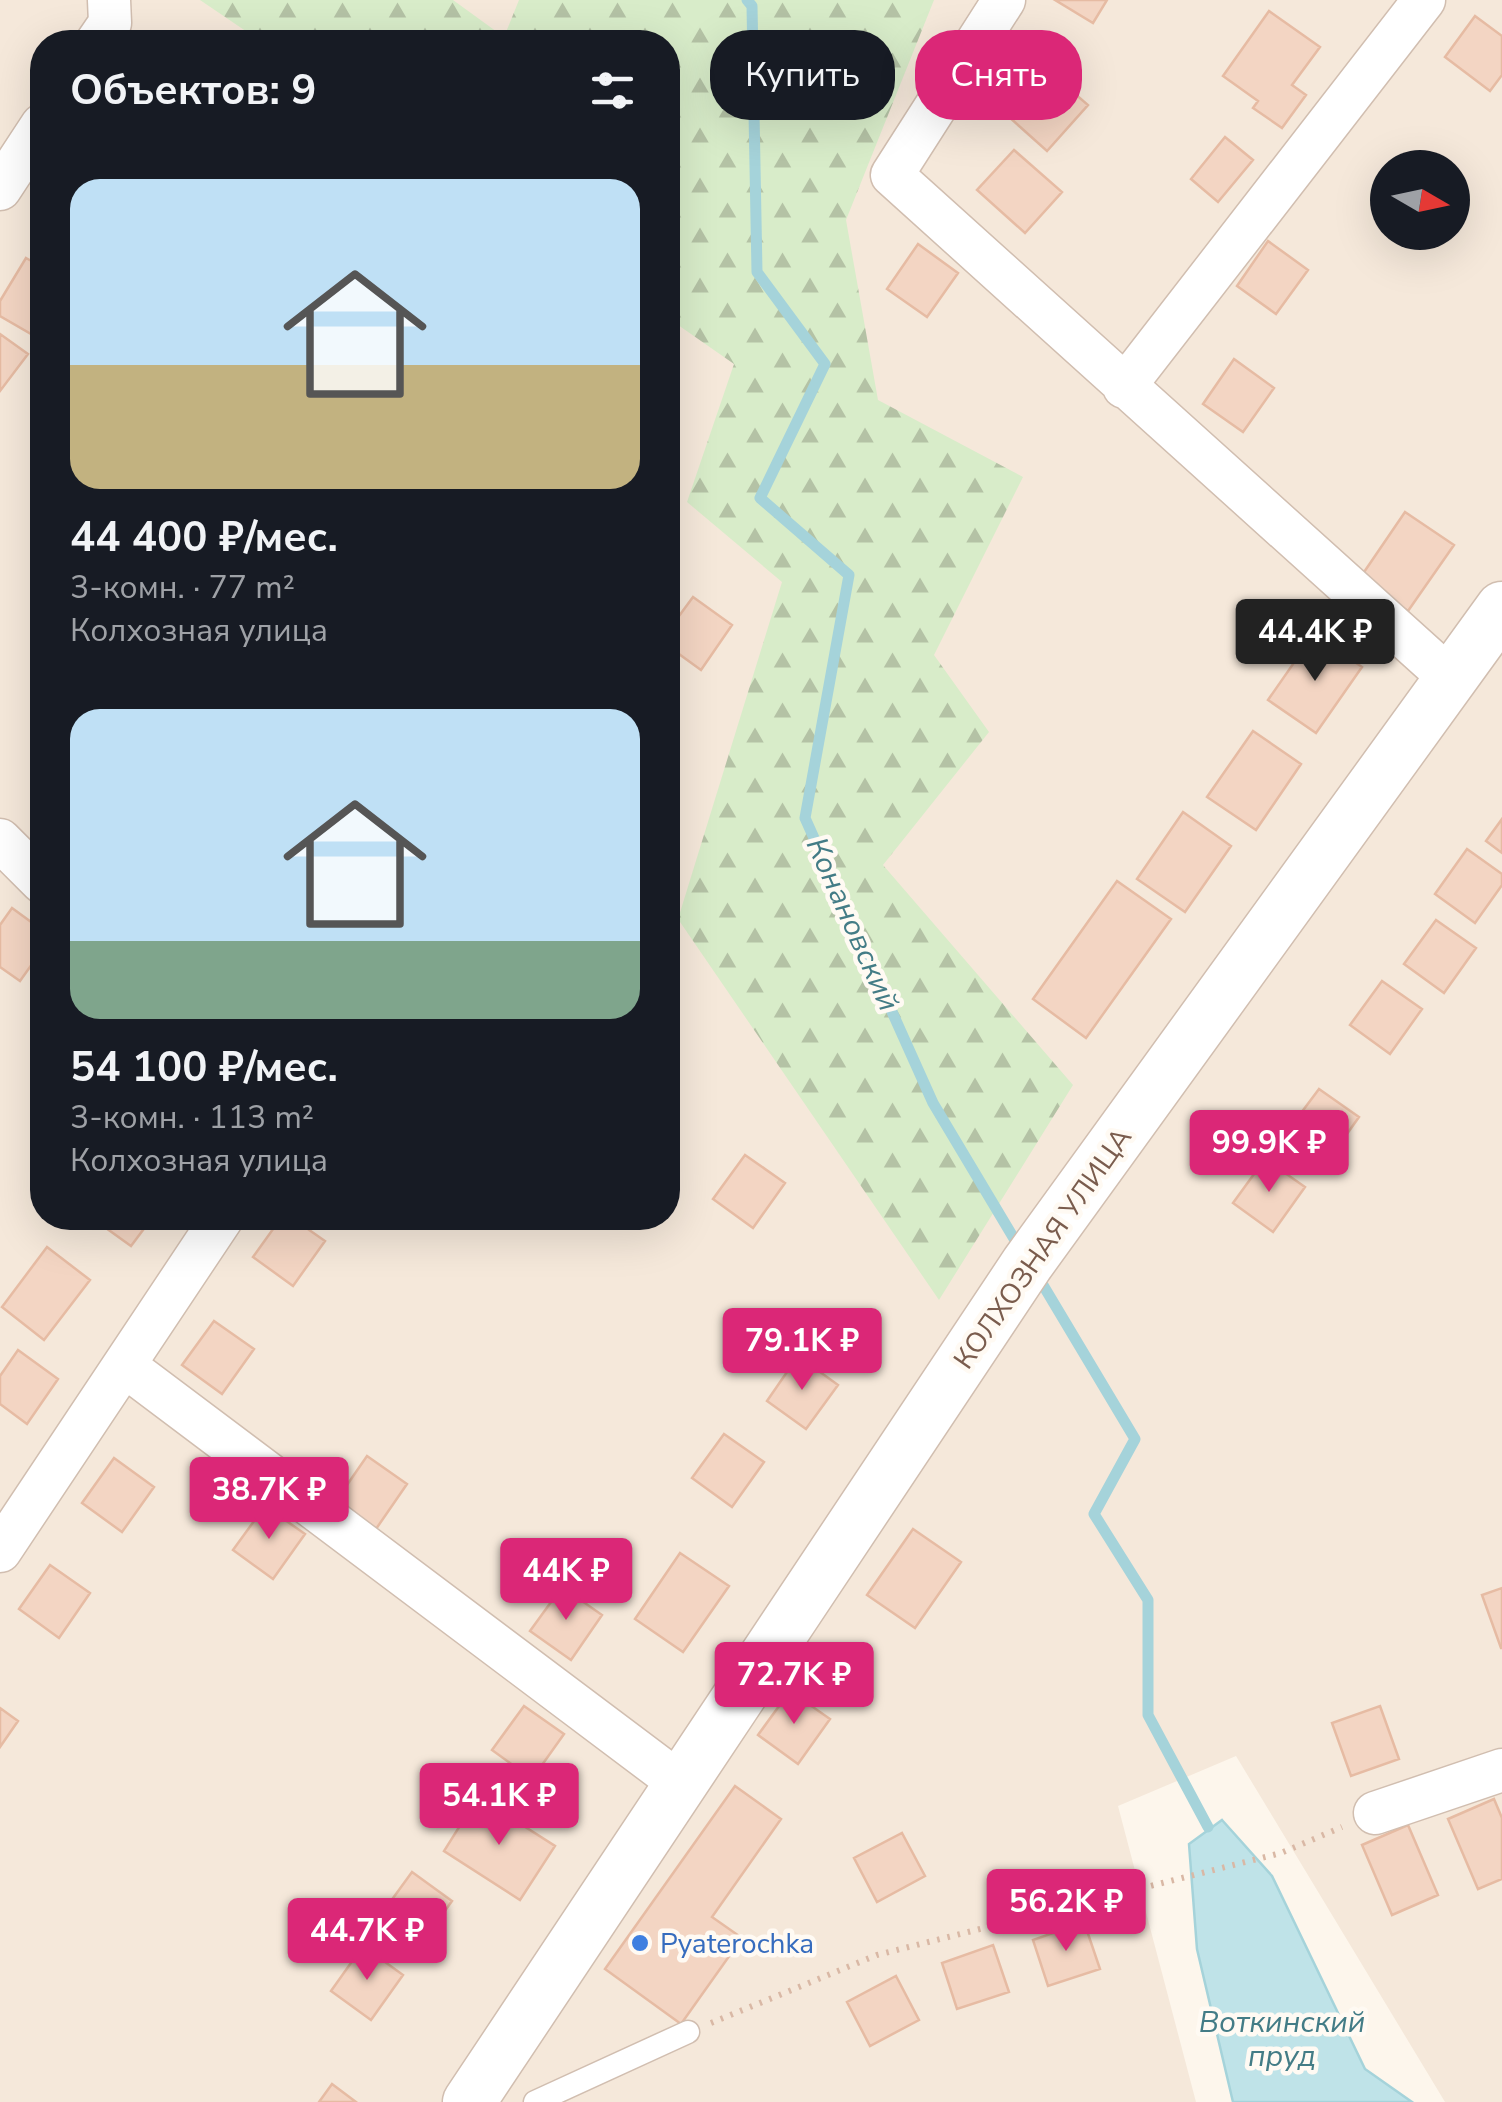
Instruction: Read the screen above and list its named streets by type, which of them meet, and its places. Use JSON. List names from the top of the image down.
{
  "streets": {
    "street": ["КОЛХОЗНАЯ УЛИЦА"]
  },
  "water": ["Конановский", "Воткинский пруд"],
  "places": ["Pyaterochka"],
  "north": "right",
  "page": {
    "chip": ["Купить", "Снять"],
    "heading": "Объектов: 9",
    "list": [
      {
        "name": "44 400 ₽/мес.",
        "note": "3-комн. · 77 m² · Колхозная улица"
      },
      {
        "name": "54 100 ₽/мес.",
        "note": "3-комн. · 113 m² · Колхозная улица"
      }
    ],
    "price": [
      "44.4K ₽",
      "99.9K ₽",
      "79.1K ₽",
      "38.7K ₽",
      "44K ₽",
      "72.7K ₽",
      "54.1K ₽",
      "56.2K ₽",
      "44.7K ₽"
    ]
  }
}
